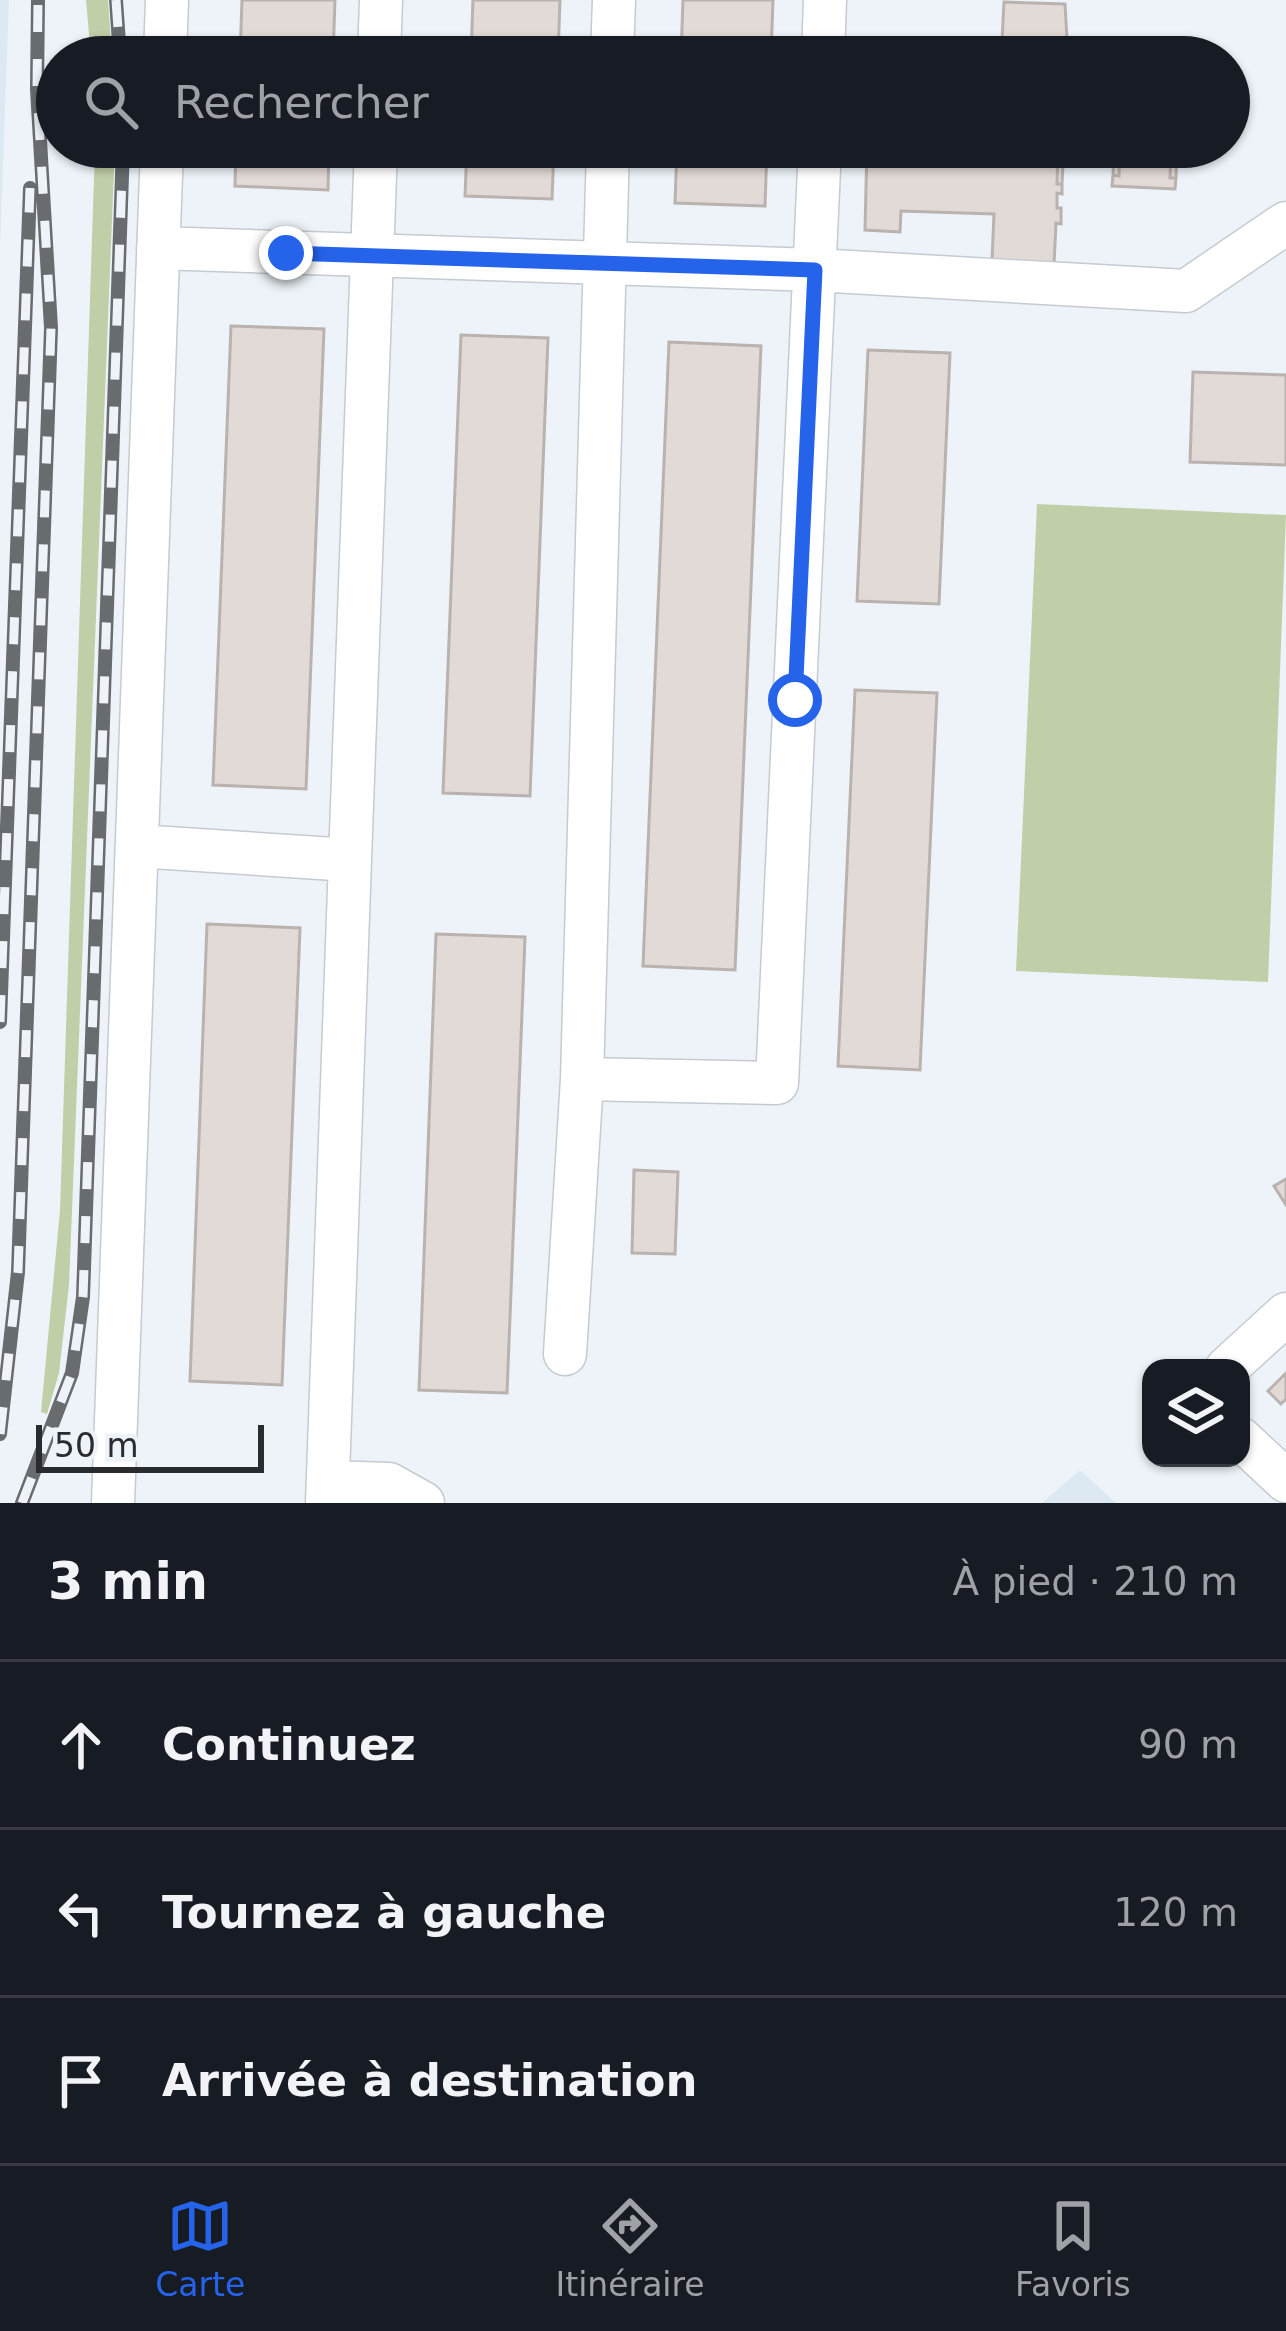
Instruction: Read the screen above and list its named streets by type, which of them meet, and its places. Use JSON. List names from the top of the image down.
{
  "scale_bar": "50 m",
  "page": {
    "search": "Rechercher",
    "scale": "50 m",
    "heading": ["3 min", "À pied · 210 m"],
    "list": [
      ["Continuez", "90 m"],
      ["Tournez à gauche", "120 m"],
      "Arrivée à destination"
    ],
    "nav": ["Carte", "Itinéraire", "Favoris"]
  }
}
